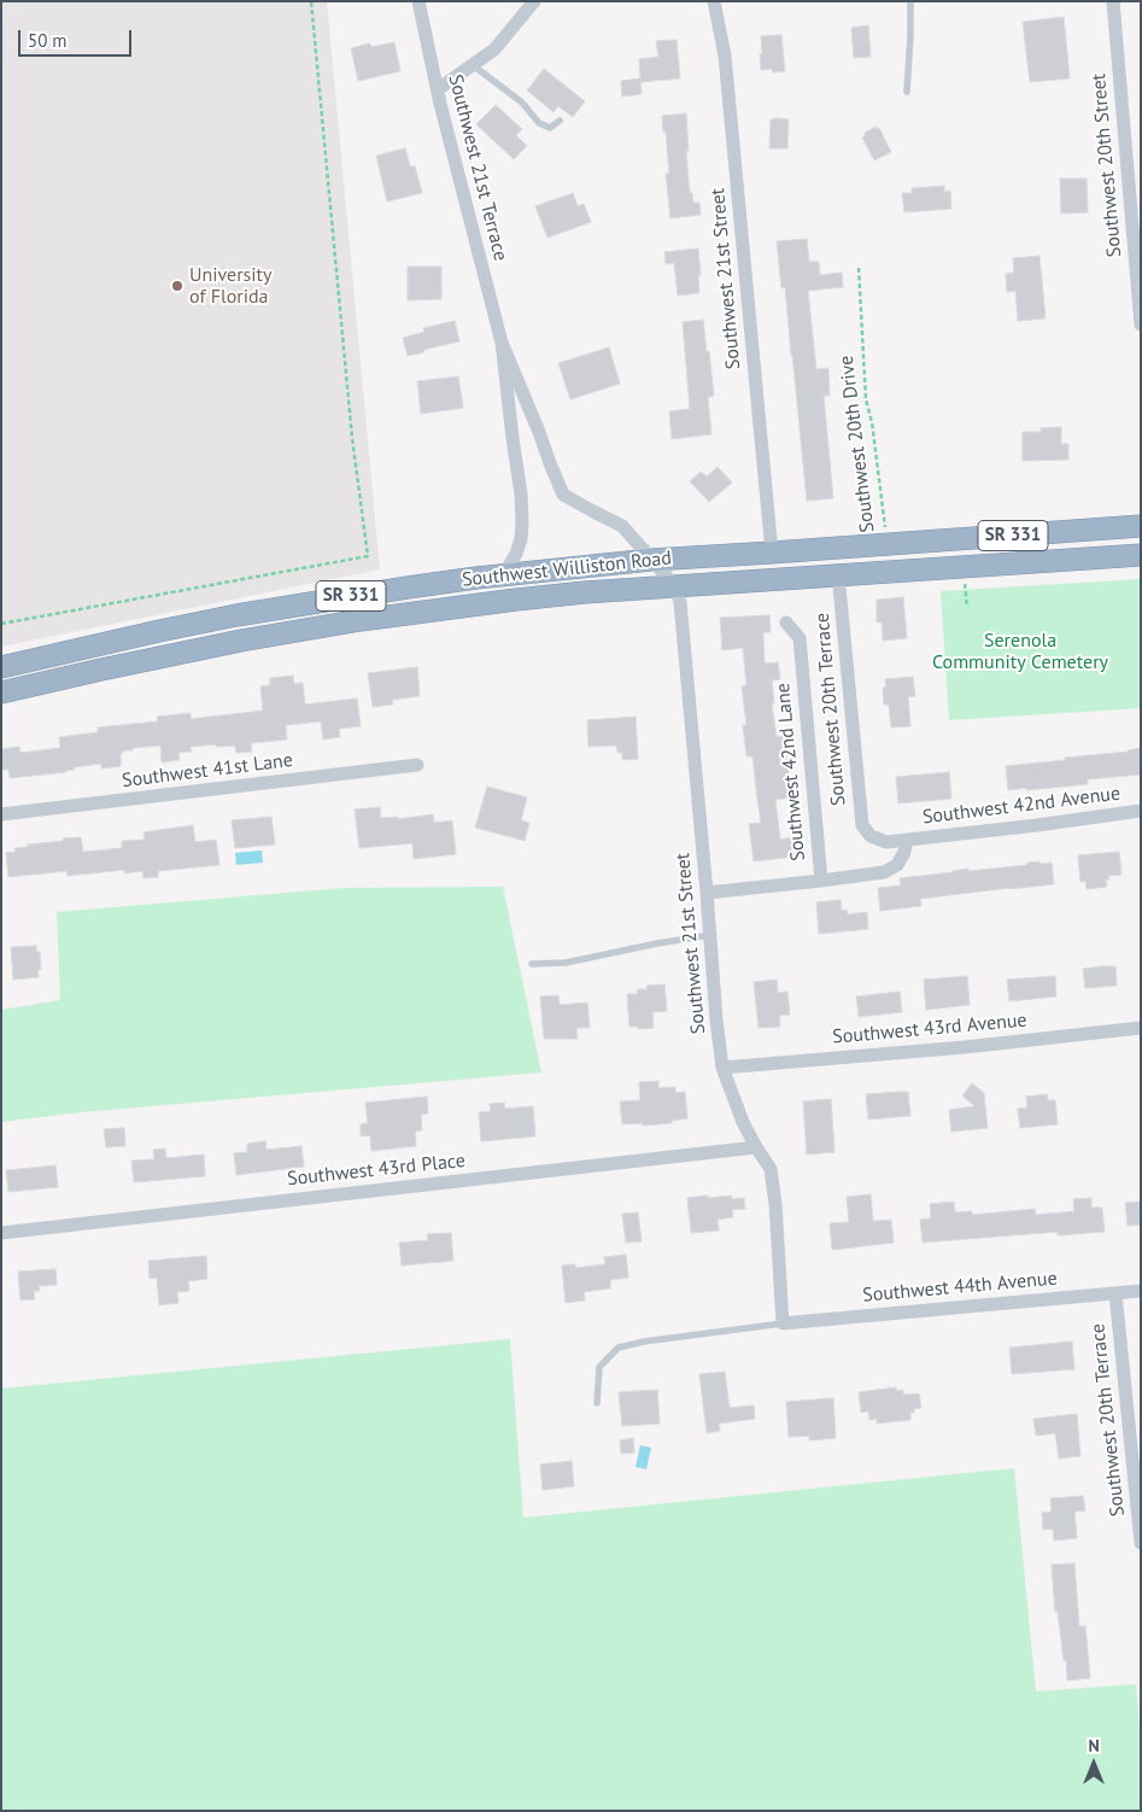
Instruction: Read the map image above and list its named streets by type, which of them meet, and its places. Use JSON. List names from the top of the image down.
{
  "streets": {
    "highway": ["SR 331", "Southwest Williston Road"],
    "street": [
      "Southwest 20th Street",
      "Southwest 21st Terrace",
      "Southwest 21st Street",
      "Southwest 20th Terrace",
      "Southwest 41st Lane",
      "Southwest 42nd Lane",
      "Southwest 42nd Avenue",
      "Southwest 43rd Avenue",
      "Southwest 43rd Place",
      "Southwest 44th Avenue"
    ],
    "path": ["Southwest 20th Drive"]
  },
  "crossings": [
    ["Southwest 21st Terrace", "Southwest Williston Road"],
    ["Southwest 21st Street", "Southwest Williston Road"],
    ["Southwest 21st Street", "Southwest 42nd Lane"],
    ["Southwest 21st Street", "Southwest 43rd Avenue"],
    ["Southwest 21st Street", "Southwest 43rd Place"],
    ["Southwest 21st Street", "Southwest 44th Avenue"],
    ["Southwest 20th Drive", "Southwest Williston Road"],
    ["Southwest Williston Road", "Southwest 20th Terrace"],
    ["Southwest 20th Terrace", "Southwest 42nd Avenue"],
    ["Southwest 20th Terrace", "Southwest 44th Avenue"],
    ["Southwest 42nd Lane", "Southwest 42nd Avenue"]
  ],
  "parks": ["Serenola Community Cemetery"],
  "places": ["University of Florida"],
  "scale_bar": "50 m",
  "north": "top"
}
